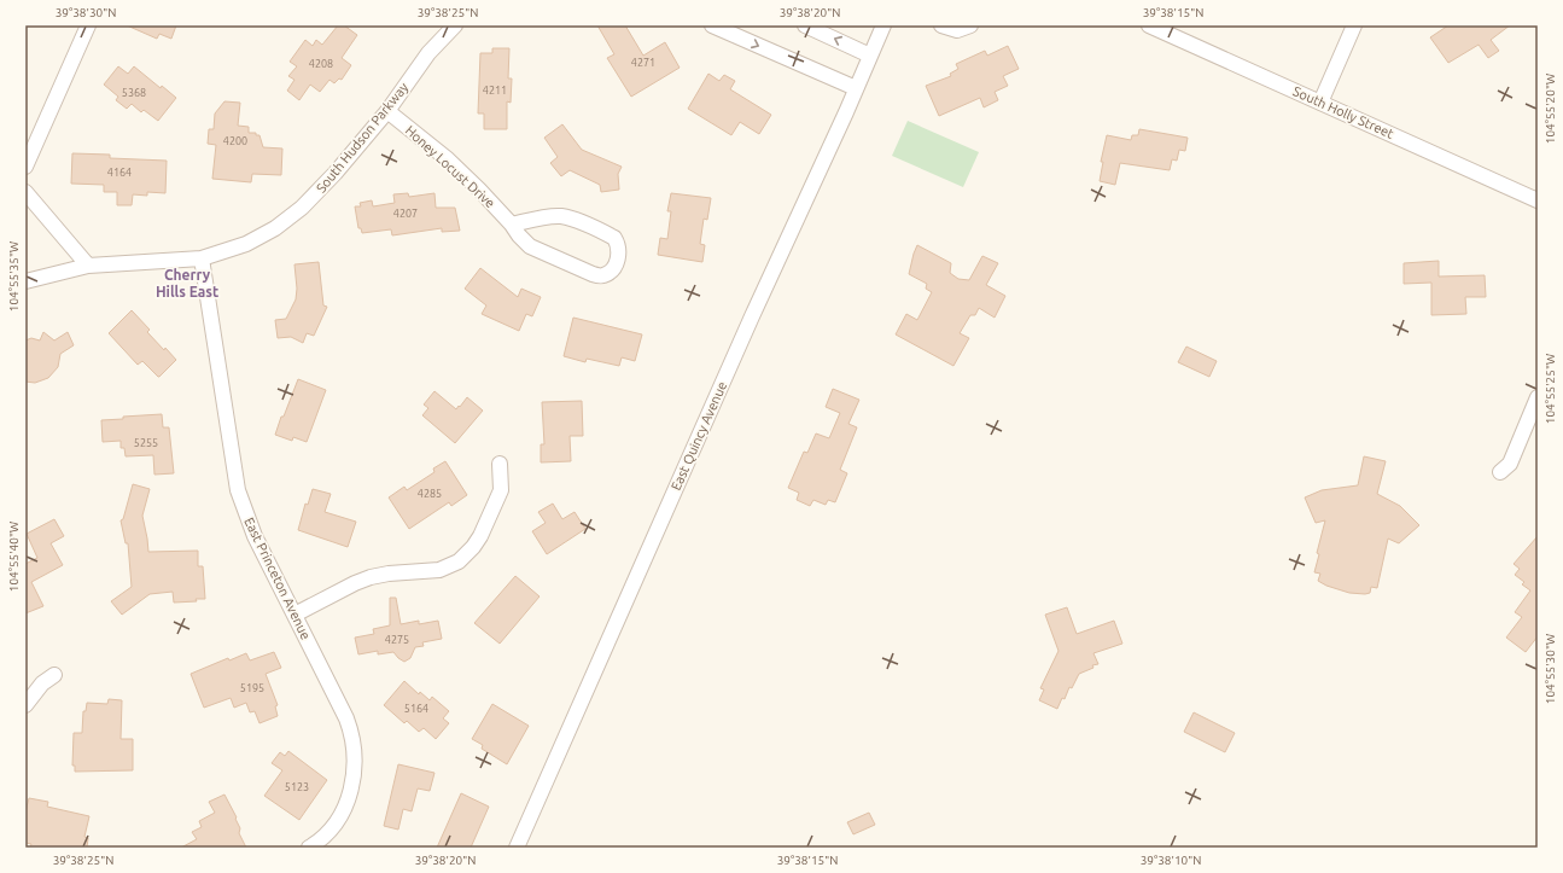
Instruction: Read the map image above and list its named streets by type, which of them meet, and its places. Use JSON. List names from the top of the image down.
{
  "streets": {
    "street": [
      "South Holly Street",
      "South Hudson Parkway",
      "Honey Locust Drive",
      "East Quincy Avenue",
      "East Princeton Avenue"
    ]
  },
  "crossings": [
    ["South Hudson Parkway", "Honey Locust Drive"],
    ["South Hudson Parkway", "East Princeton Avenue"]
  ],
  "districts": ["Cherry Hills East"],
  "house_numbers": [
    "4271",
    "4208",
    "4211",
    "5368",
    "4200",
    "4164",
    "4207",
    "5255",
    "4285",
    "4275",
    "5195",
    "5164",
    "5123"
  ],
  "coordinates": [
    "39°38'30\"N",
    "39°38'25\"N",
    "39°38'20\"N",
    "39°38'15\"N",
    "104°55'20\"W",
    "104°55'35\"W",
    "104°55'25\"W",
    "104°55'40\"W",
    "104°55'30\"W",
    "39°38'10\"N"
  ]
}
